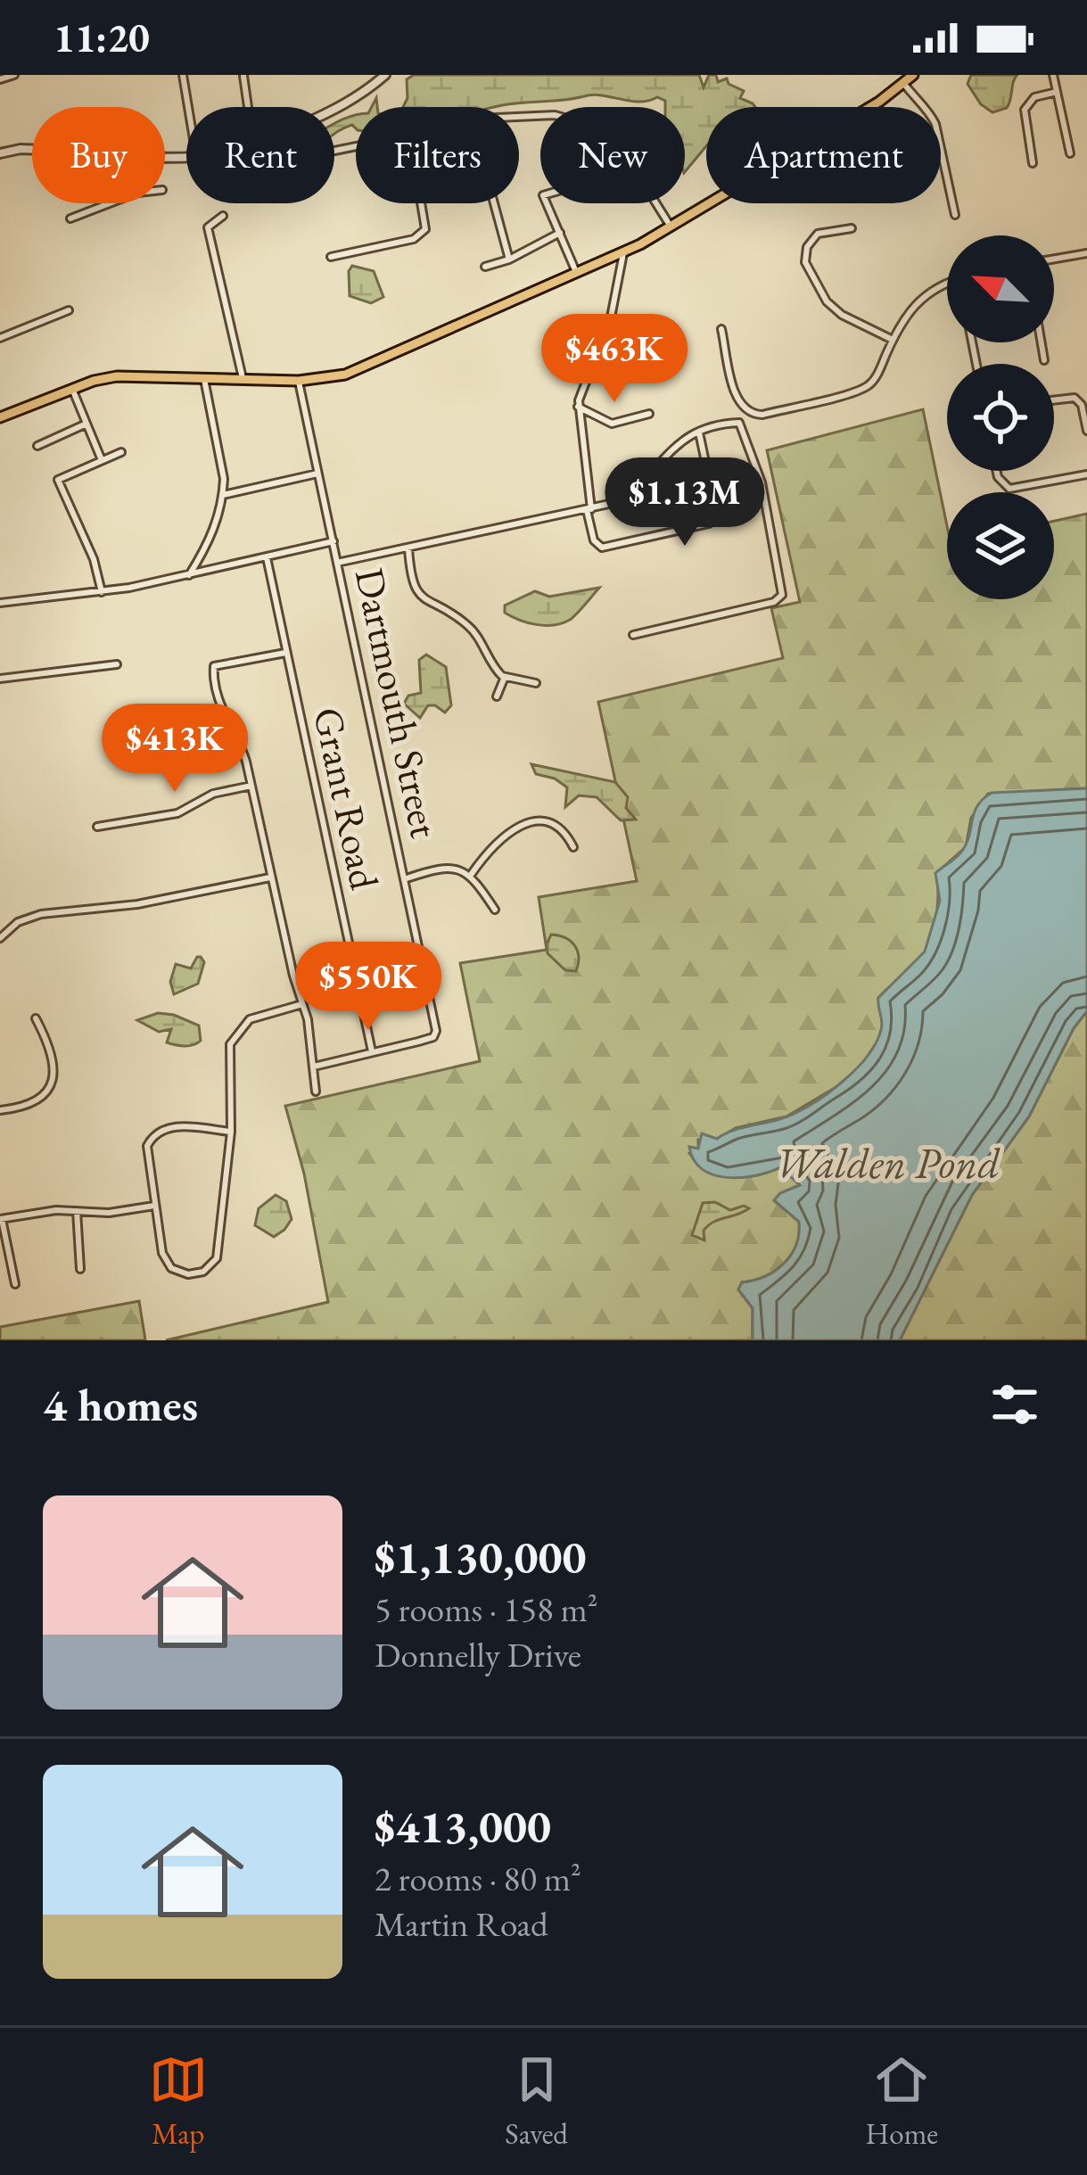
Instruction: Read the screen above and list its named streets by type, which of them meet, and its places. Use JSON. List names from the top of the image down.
{
  "streets": {
    "street": ["Dartmouth Street", "Grant Road"]
  },
  "crossings": [
    ["Dartmouth Street", "Grant Road"]
  ],
  "water": ["Walden Pond"],
  "north": "top left",
  "page": {
    "status": "11:20",
    "chip": [
      "Buy",
      "Rent",
      "Filters",
      "New",
      "Apartment"
    ],
    "price": [
      "$463K",
      "$1.13M",
      "$413K",
      "$550K"
    ],
    "heading": "4 homes",
    "list": [
      {
        "name": "$1,130,000",
        "note": "5 rooms · 158 m² · Donnelly Drive"
      },
      {
        "name": "$413,000",
        "note": "2 rooms · 80 m² · Martin Road"
      }
    ],
    "tabs": ["Map", "Saved", "Home"]
  }
}
